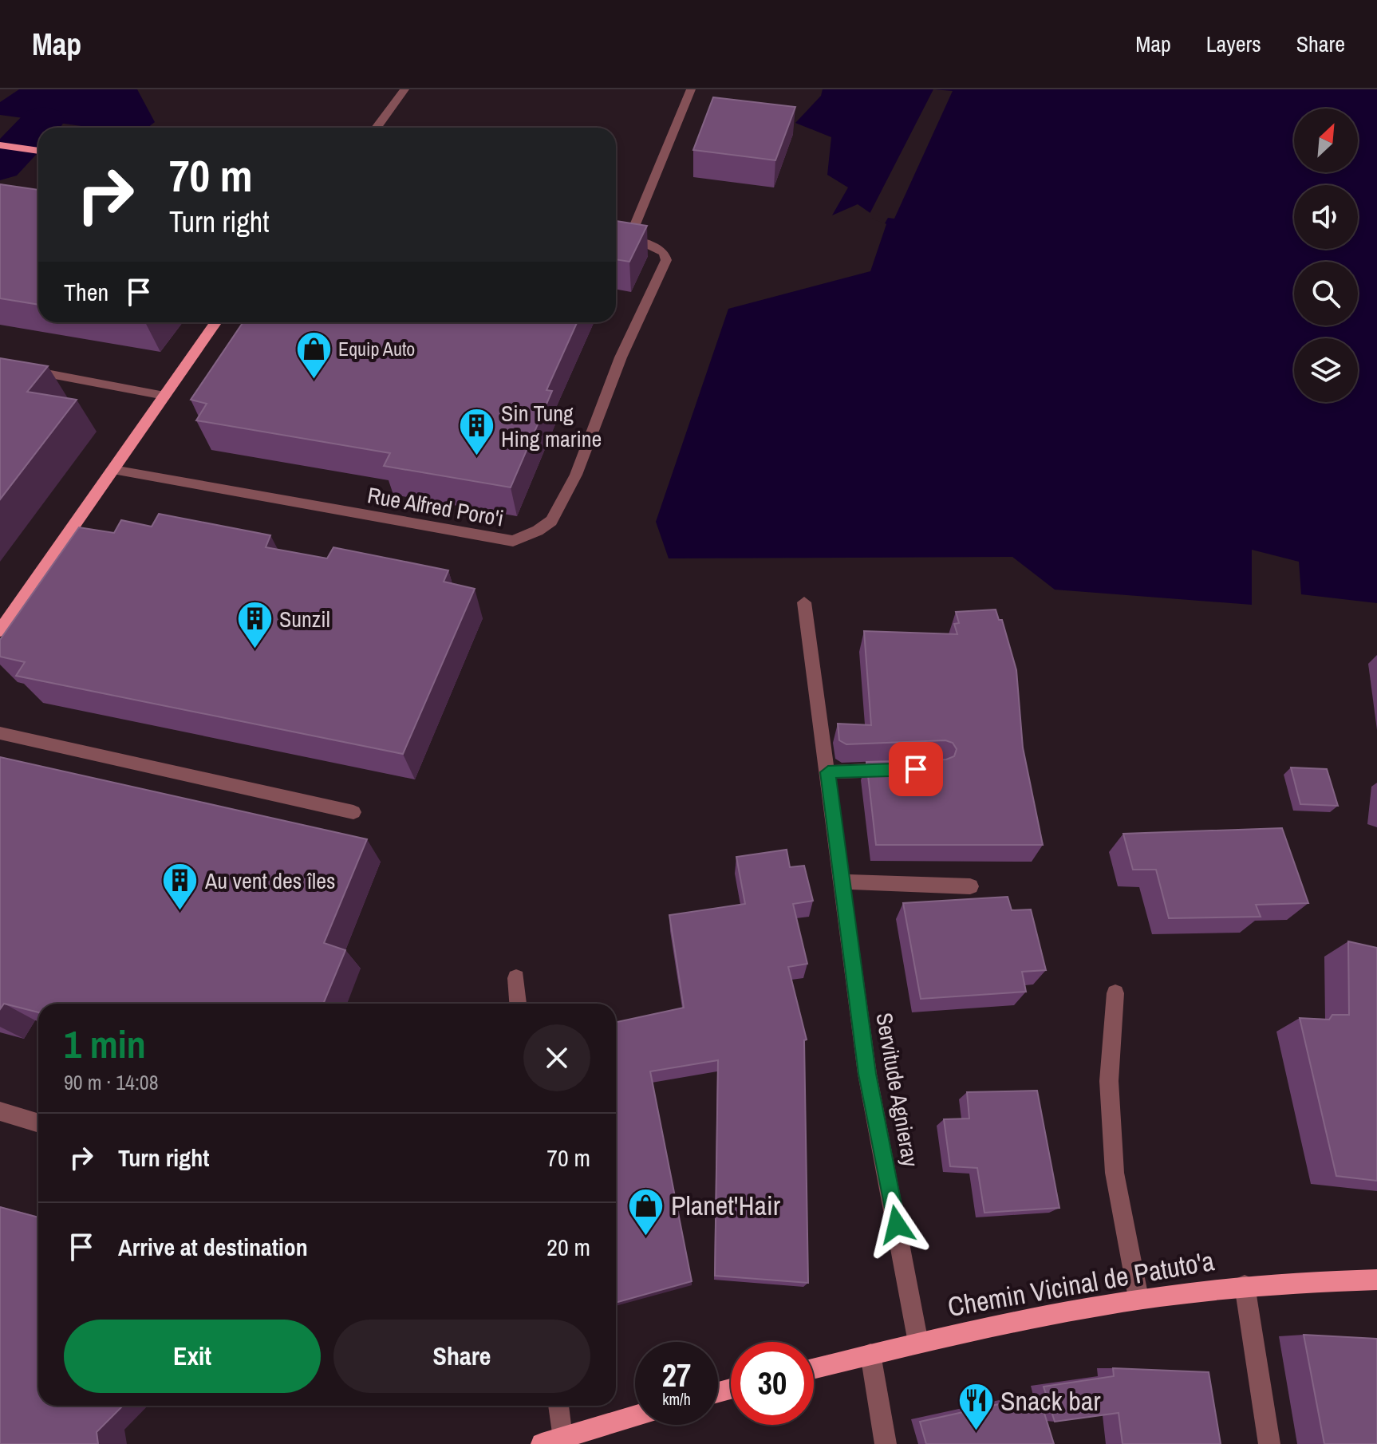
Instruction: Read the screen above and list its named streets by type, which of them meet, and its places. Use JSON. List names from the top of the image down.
{
  "streets": {
    "main road": ["Chemin Vicinal de Patuto'a"],
    "street": ["Rue Alfred Poro'i", "Servitude Agnieray"]
  },
  "crossings": [
    ["Servitude Agnieray", "Chemin Vicinal de Patuto'a"]
  ],
  "places": {
    "shop": ["Equip Auto", "Planet'Hair"],
    "building": ["Sin Tung Hing marine", "Sunzil", "Au vent des îles"],
    "restaurant": ["Snack bar"]
  },
  "north": "top right",
  "page": {
    "header": "Map",
    "nav": ["Map", "Layers", "Share"],
    "turn": ["70 m", "Turn right"],
    "then": "Then",
    "heading": ["1 min", "90 m · 14:08"],
    "list": [
      {
        "name": "Turn right",
        "value": "70 m"
      },
      {
        "name": "Arrive at destination",
        "value": "20 m"
      }
    ],
    "buttons": ["Exit", "Share"],
    "speed": "27 km/h",
    "limit": "30"
  }
}
